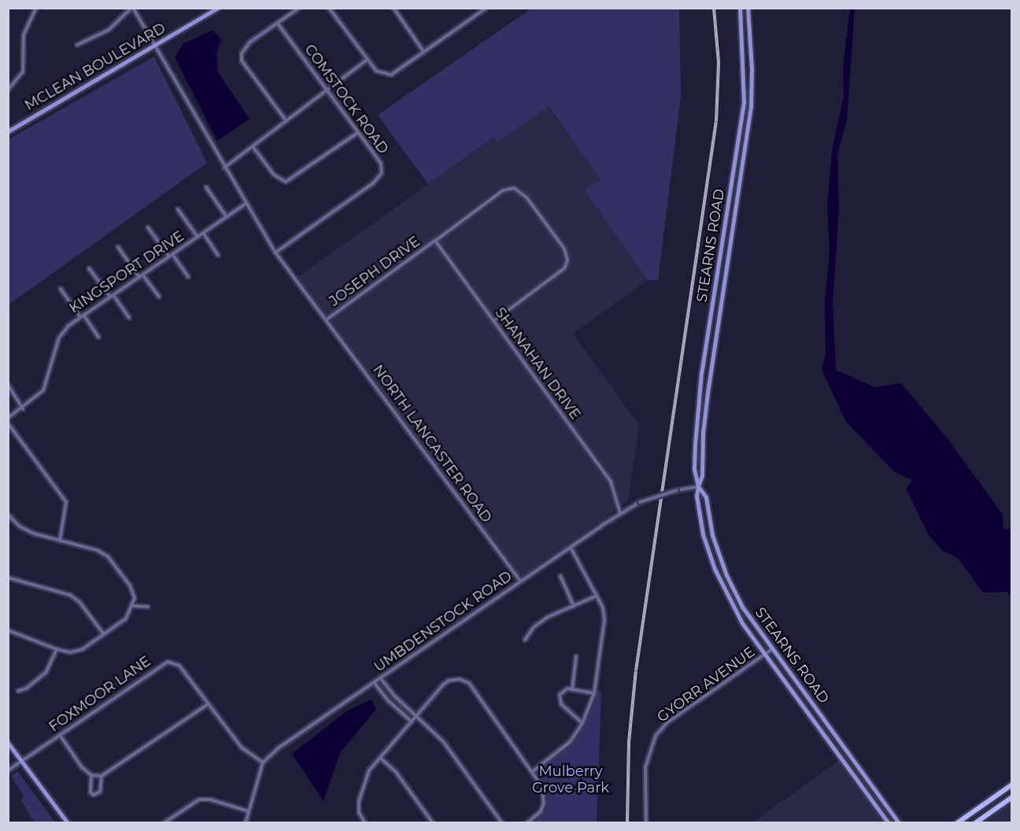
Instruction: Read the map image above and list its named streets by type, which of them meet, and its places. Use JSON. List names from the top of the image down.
{
  "streets": {
    "main road": ["MCLEAN BOULEVARD", "STEARNS ROAD"],
    "street": [
      "COMSTOCK ROAD",
      "JOSEPH DRIVE",
      "KINGSPORT DRIVE",
      "SHANAHAN DRIVE",
      "NORTH LANCASTER ROAD",
      "UMBDENSTOCK ROAD",
      "GYORR AVENUE",
      "FOXMOOR LANE"
    ]
  },
  "crossings": [
    ["MCLEAN BOULEVARD", "NORTH LANCASTER ROAD"],
    ["COMSTOCK ROAD", "NORTH LANCASTER ROAD"],
    ["STEARNS ROAD", "UMBDENSTOCK ROAD"],
    ["STEARNS ROAD", "GYORR AVENUE"],
    ["JOSEPH DRIVE", "SHANAHAN DRIVE"],
    ["JOSEPH DRIVE", "NORTH LANCASTER ROAD"],
    ["KINGSPORT DRIVE", "NORTH LANCASTER ROAD"],
    ["SHANAHAN DRIVE", "UMBDENSTOCK ROAD"],
    ["NORTH LANCASTER ROAD", "UMBDENSTOCK ROAD"],
    ["UMBDENSTOCK ROAD", "FOXMOOR LANE"]
  ],
  "parks": ["Mulberry Grove Park"]
}
